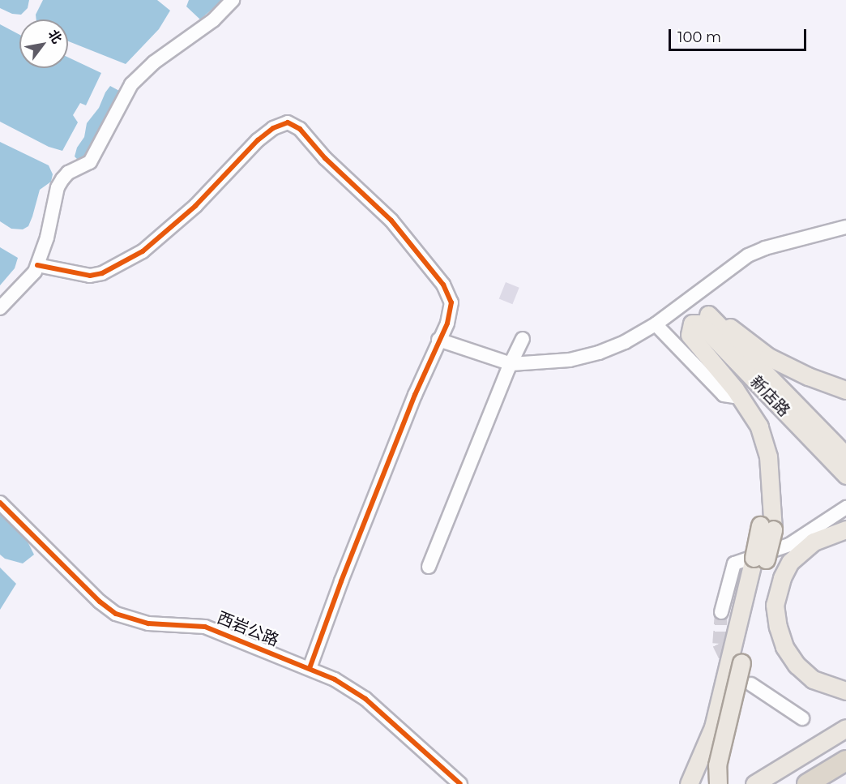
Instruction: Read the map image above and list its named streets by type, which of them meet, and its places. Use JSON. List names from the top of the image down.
{
  "streets": {
    "main road": ["新店路"],
    "street": ["西岩公路"]
  },
  "scale_bar": "100 m",
  "north": "top right"
}
